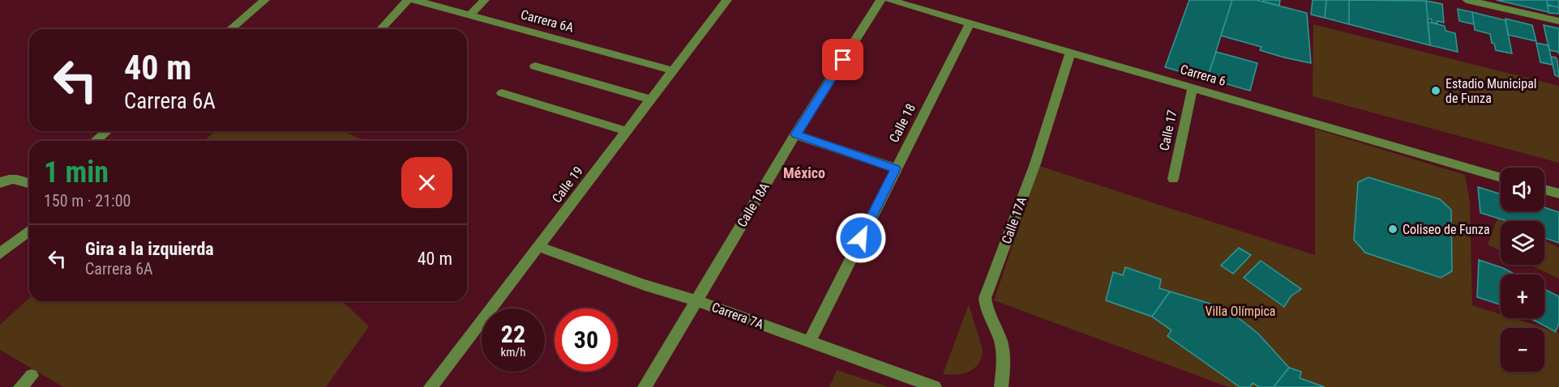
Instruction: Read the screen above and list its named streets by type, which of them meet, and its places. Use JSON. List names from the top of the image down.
{
  "streets": {
    "street": [
      "Carrera 6A",
      "Carrera 6",
      "Calle 18",
      "Calle 17",
      "Calle 19",
      "Calle 18A",
      "Calle 17A",
      "Carrera 7A"
    ]
  },
  "crossings": [
    ["Carrera 6A", "Calle 19"],
    ["Carrera 6", "Calle 18"],
    ["Carrera 6", "Calle 17"],
    ["Carrera 6", "Calle 17A"],
    ["Calle 18", "Carrera 7A"],
    ["Calle 19", "Carrera 7A"],
    ["Calle 18A", "Carrera 7A"]
  ],
  "districts": ["México"],
  "parks": ["Villa Olímpica"],
  "places": ["Estadio Municipal de Funza", "Coliseo de Funza"],
  "page": {
    "turn": ["40 m", "Carrera 6A"],
    "heading": ["1 min", "150 m · 21:00"],
    "map_buttons": ["+", "−"],
    "list": [
      {
        "name": "Gira a la izquierda",
        "note": "Carrera 6A",
        "value": "40 m"
      }
    ],
    "speed": "22 km/h",
    "limit": "30"
  }
}
